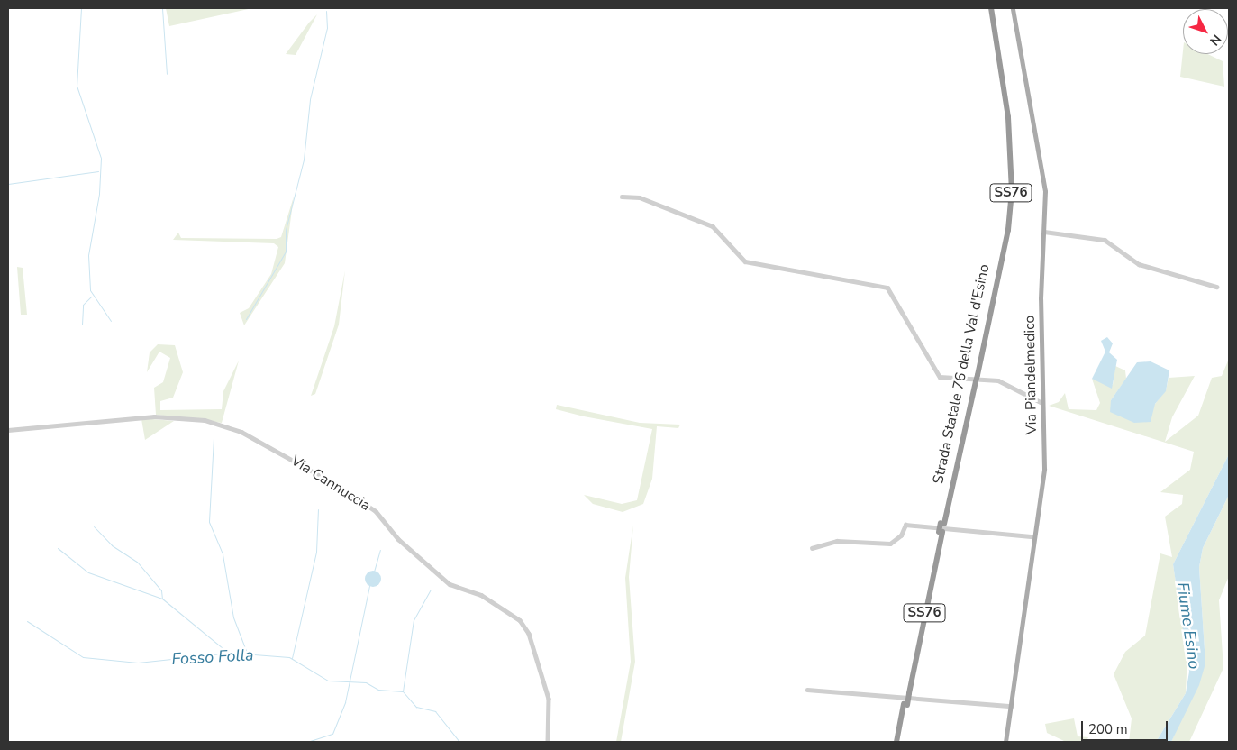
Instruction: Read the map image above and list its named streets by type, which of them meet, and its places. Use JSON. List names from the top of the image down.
{
  "streets": {
    "highway": ["SS76", "Strada Statale 76 della Val d'Esino"],
    "main road": ["Via Piandelmedico"],
    "street": ["Via Cannuccia"]
  },
  "water": ["Fiume Esino", "Fosso Folla"],
  "scale_bar": "200 m",
  "north": "bottom right"
}
